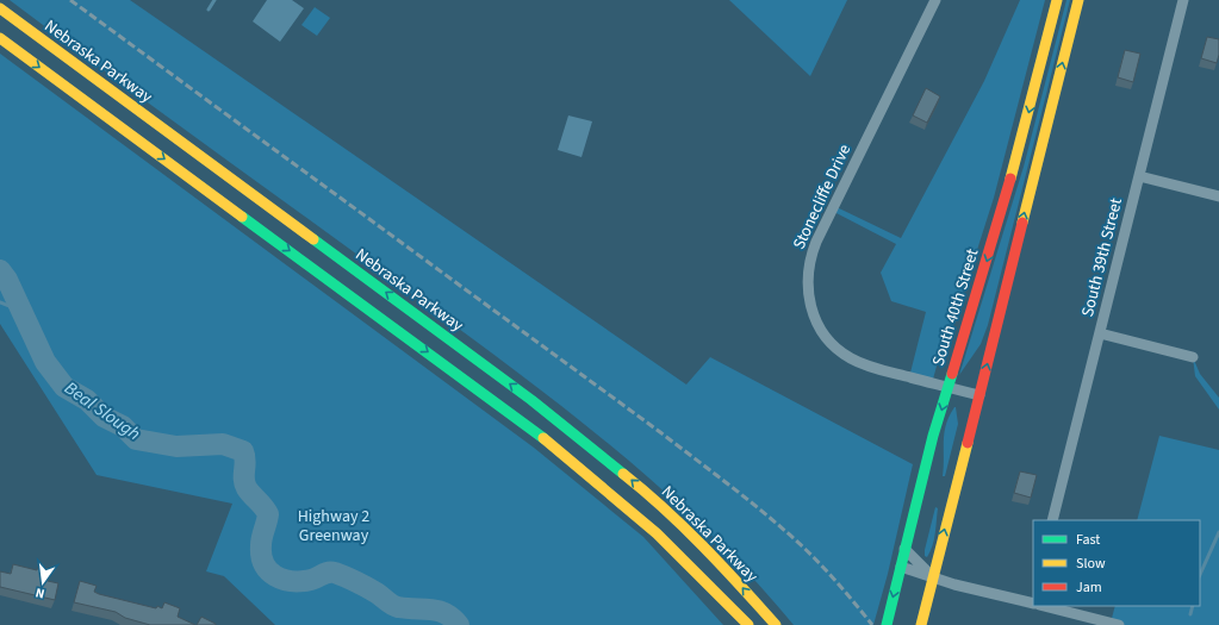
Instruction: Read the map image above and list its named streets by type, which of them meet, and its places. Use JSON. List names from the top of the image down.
{
  "streets": {
    "main road": ["Nebraska Parkway", "South 40th Street"],
    "street": ["Stonecliffe Drive", "South 39th Street"]
  },
  "crossings": [
    ["Stonecliffe Drive", "South 40th Street"]
  ],
  "water": ["Beal Slough"],
  "parks": ["Highway 2 Greenway"],
  "legend": ["Fast", "Slow", "Jam"],
  "north": "bottom"
}
